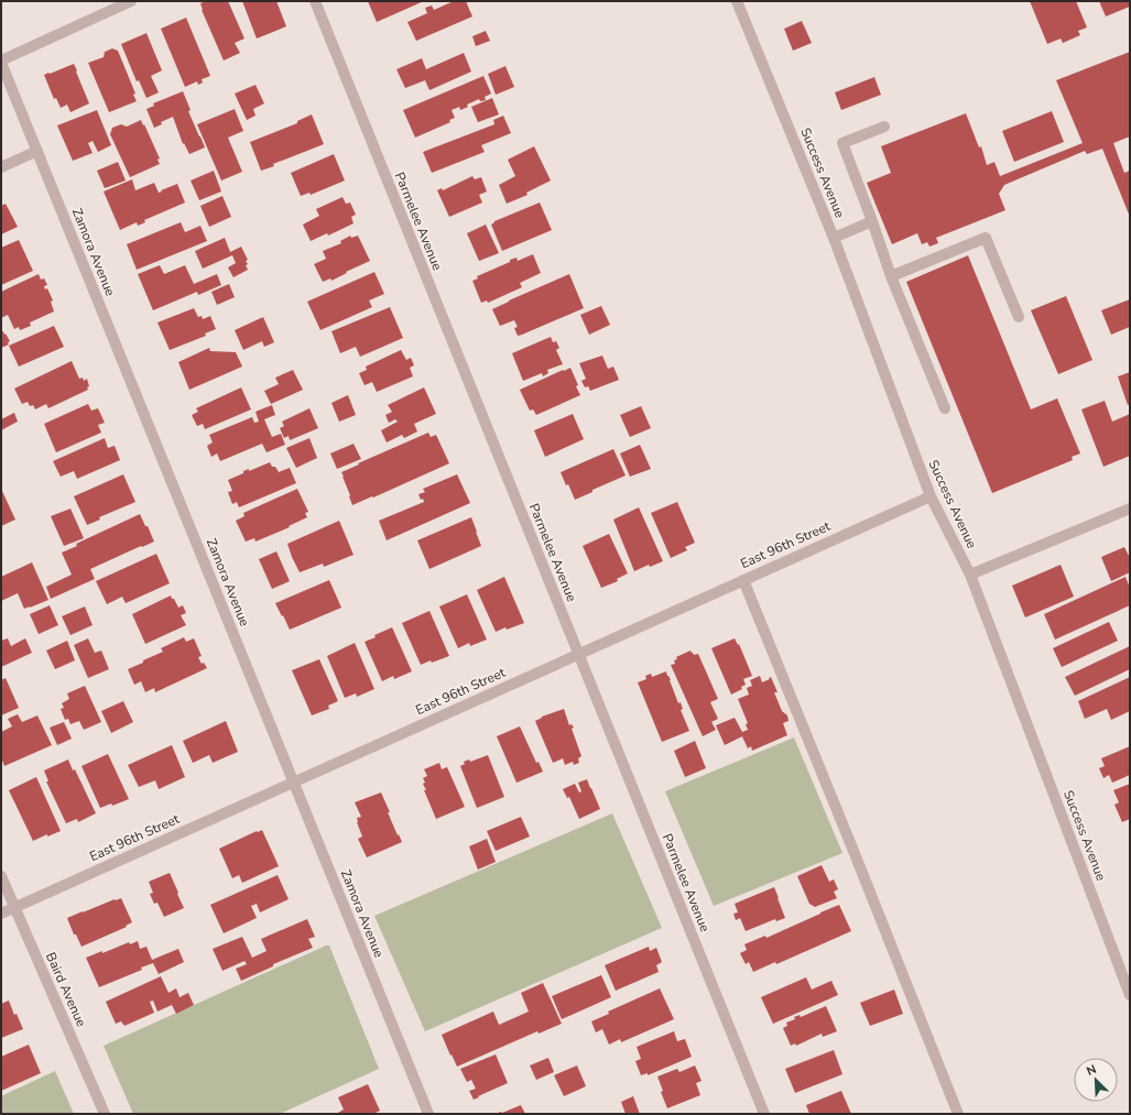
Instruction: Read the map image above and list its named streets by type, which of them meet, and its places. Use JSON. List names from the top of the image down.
{
  "streets": {
    "street": [
      "Success Avenue",
      "Parmelee Avenue",
      "Zamora Avenue",
      "East 96th Street",
      "Baird Avenue"
    ]
  },
  "crossings": [
    ["Success Avenue", "East 96th Street"],
    ["Parmelee Avenue", "East 96th Street"],
    ["Zamora Avenue", "East 96th Street"],
    ["East 96th Street", "Baird Avenue"]
  ],
  "north": "top left"
}
